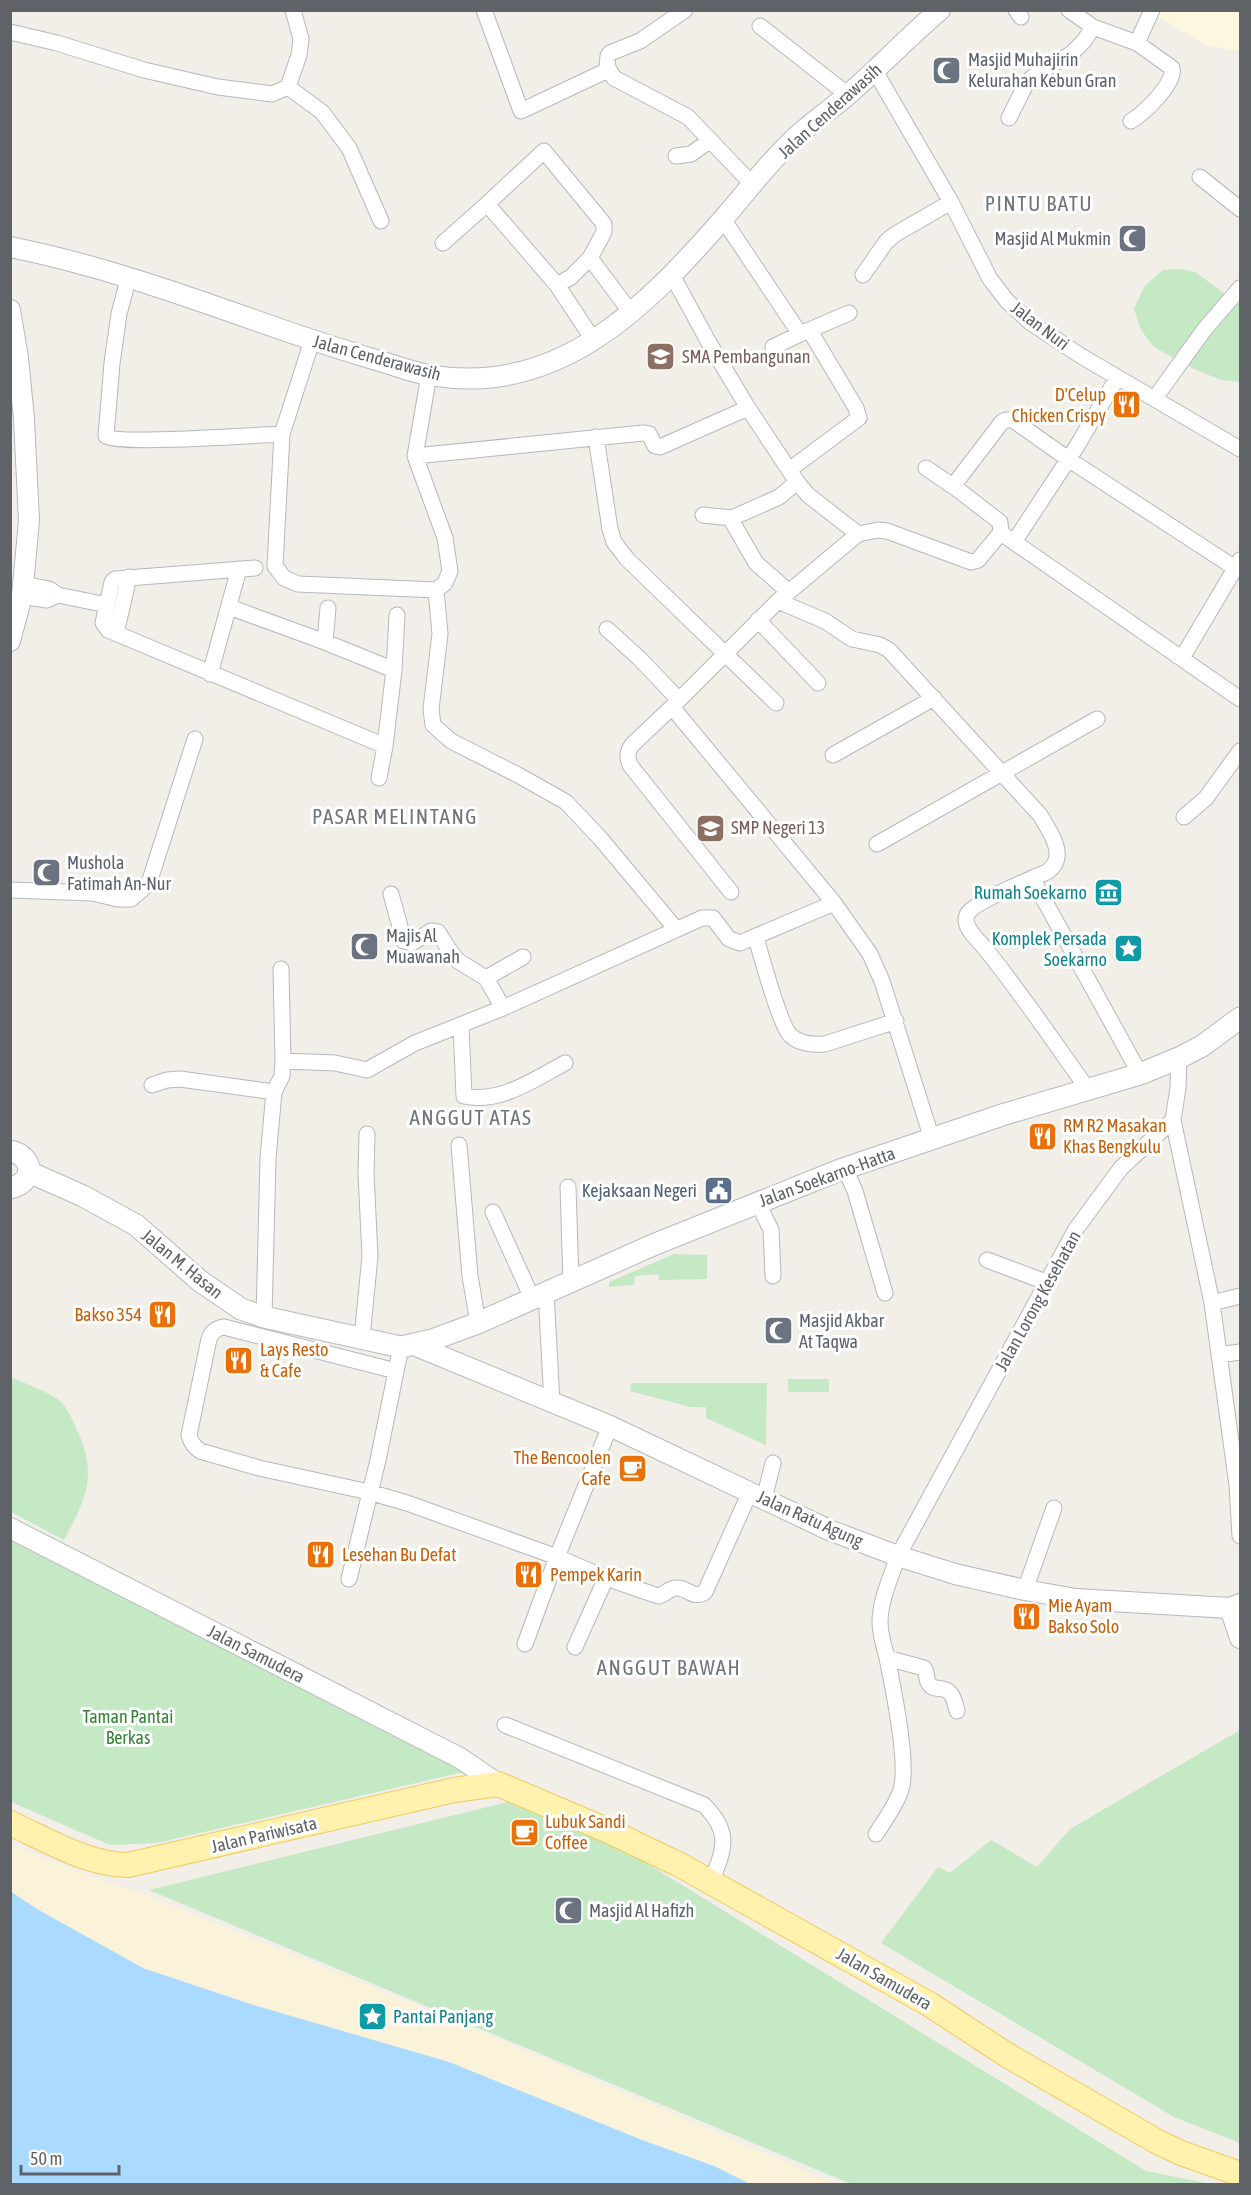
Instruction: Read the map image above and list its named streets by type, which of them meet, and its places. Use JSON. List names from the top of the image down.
{
  "streets": {
    "main road": [
      "Jalan Soekarno-Hatta",
      "Jalan M. Hasan",
      "Jalan Samudera",
      "Jalan Pariwisata"
    ],
    "street": [
      "Jalan Cenderawasih",
      "Jalan Nuri",
      "Jalan Lorong Kesehatan",
      "Jalan Ratu Agung"
    ]
  },
  "crossings": [
    ["Jalan Cenderawasih", "Jalan Nuri"],
    ["Jalan Soekarno-Hatta", "Jalan M. Hasan"],
    ["Jalan Soekarno-Hatta", "Jalan Ratu Agung"],
    ["Jalan M. Hasan", "Jalan Ratu Agung"],
    ["Jalan Lorong Kesehatan", "Jalan Ratu Agung"],
    ["Jalan Samudera", "Jalan Pariwisata"]
  ],
  "districts": [
    "PINTU BATU",
    "PASAR MELINTANG",
    "ANGGUT ATAS",
    "ANGGUT BAWAH"
  ],
  "parks": ["Taman Pantai Berkas"],
  "places": {
    "mosque": [
      "Masjid Muhajirin Kelurahan Kebun Gran",
      "Masjid Al Mukmin",
      "Mushola Fatimah An-Nur",
      "Majis Al Muawanah",
      "Masjid Akbar At Taqwa",
      "Masjid Al Hafizh"
    ],
    "school or university": ["SMA Pembangunan", "SMP Negeri 13"],
    "restaurant": [
      "D'Celup Chicken Crispy",
      "RM R2 Masakan Khas Bengkulu",
      "Bakso 354",
      "Lays Resto & Cafe",
      "Lesehan Bu Defat",
      "Pempek Karin",
      "Mie Ayam Bakso Solo"
    ],
    "museum": ["Rumah Soekarno"],
    "place": ["Komplek Persada Soekarno", "Pantai Panjang"],
    "public building": ["Kejaksaan Negeri"],
    "cafe": ["The Bencoolen Cafe", "Lubuk Sandi Coffee"]
  },
  "scale_bar": "50 m"
}
